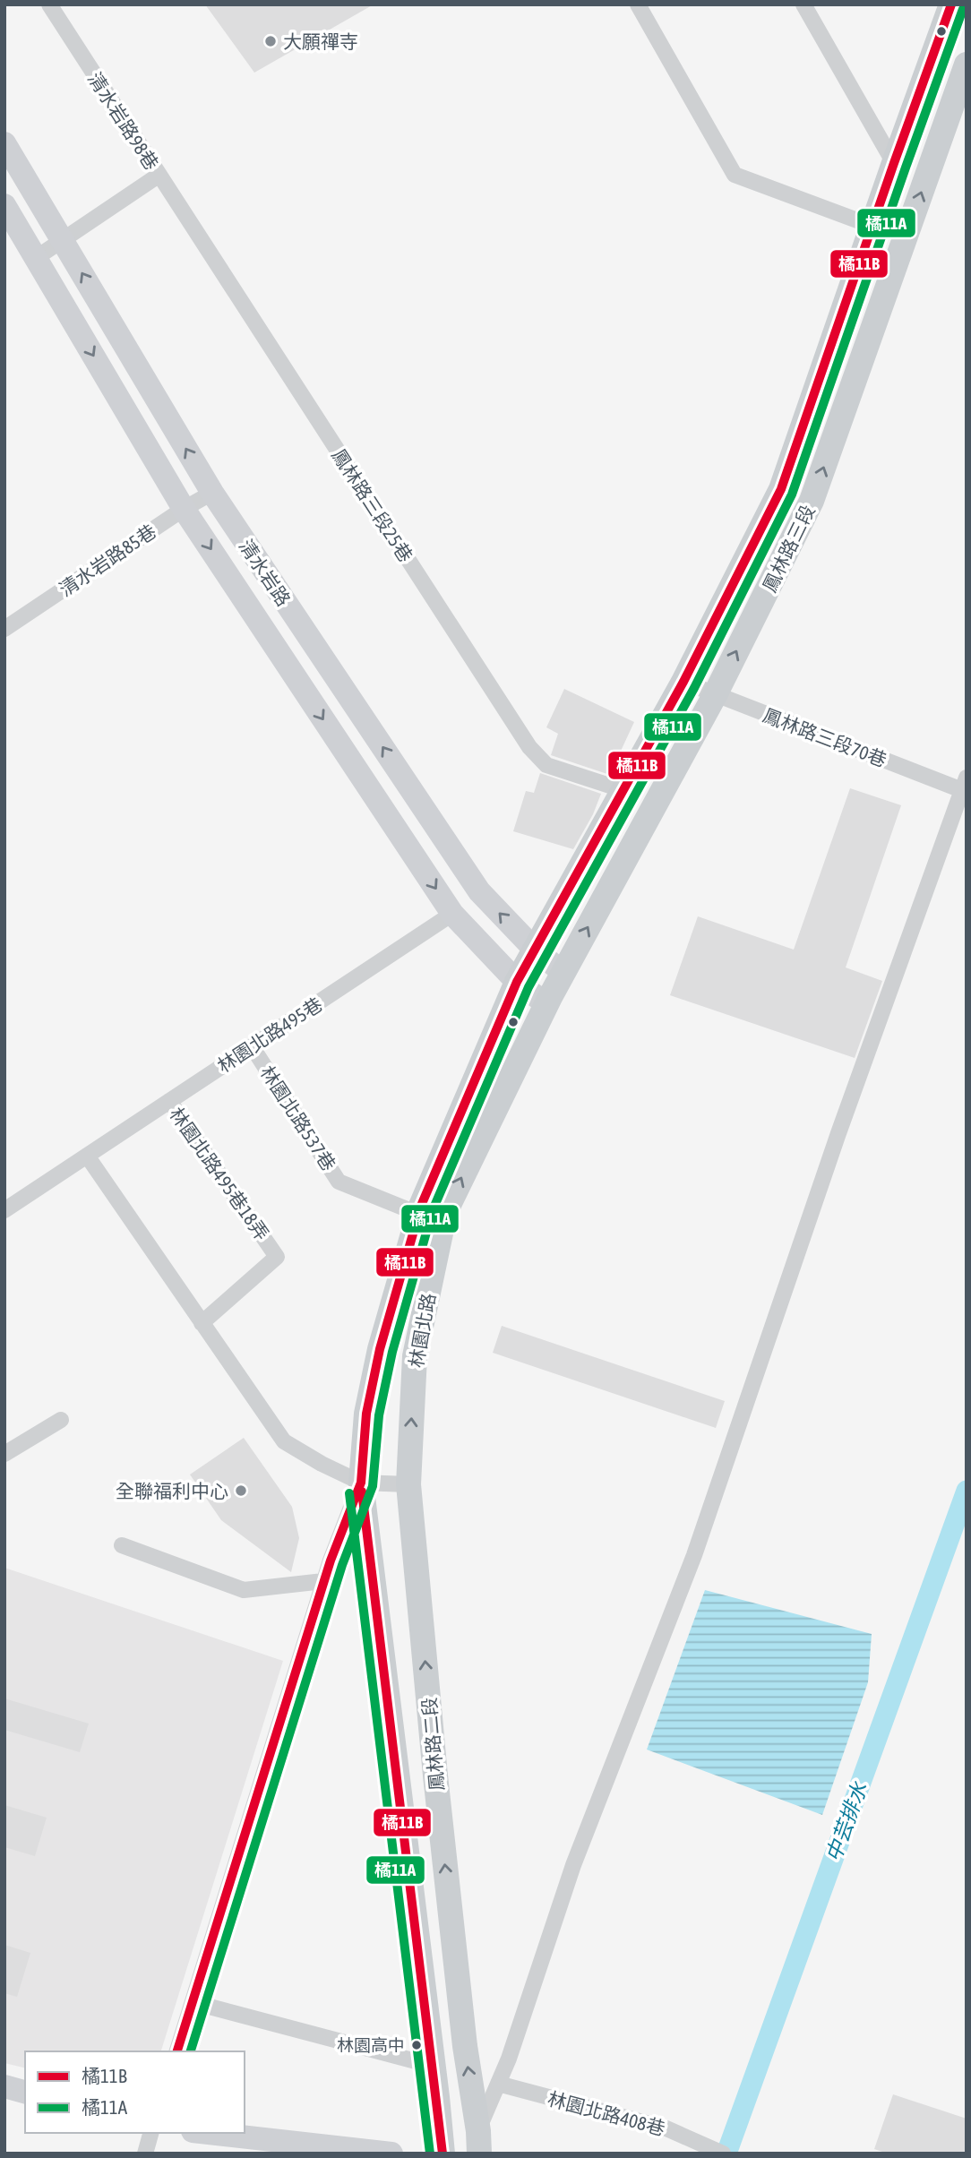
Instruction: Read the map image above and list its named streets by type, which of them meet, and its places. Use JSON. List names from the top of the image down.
{
  "streets": {
    "main road": ["鳳林路三段", "林園北路", "鳳林路二段"],
    "street": [
      "清水岩路98巷",
      "鳳林路三段25巷",
      "清水岩路85巷",
      "清水岩路",
      "鳳林路三段70巷",
      "林園北路495巷",
      "林園北路537巷",
      "林園北路495巷18弄",
      "林園北路408巷"
    ]
  },
  "crossings": [
    ["清水岩路98巷", "鳳林路三段25巷"],
    ["清水岩路98巷", "清水岩路"],
    ["鳳林路三段25巷", "鳳林路三段"],
    ["鳳林路三段", "清水岩路"],
    ["鳳林路三段", "鳳林路三段70巷"],
    ["鳳林路三段", "林園北路"],
    ["清水岩路85巷", "清水岩路"],
    ["清水岩路", "林園北路495巷"],
    ["清水岩路", "林園北路"],
    ["林園北路495巷", "林園北路537巷"],
    ["林園北路495巷", "林園北路495巷18弄"],
    ["林園北路537巷", "林園北路"],
    ["林園北路", "鳳林路二段"]
  ],
  "water": ["中芸排水"],
  "places": ["大願禪寺", "全聯福利中心", "林園高中"],
  "lines": ["transit line 橘11B", "transit line 橘11A"],
  "legend": ["橘11B", "橘11A"]
}
